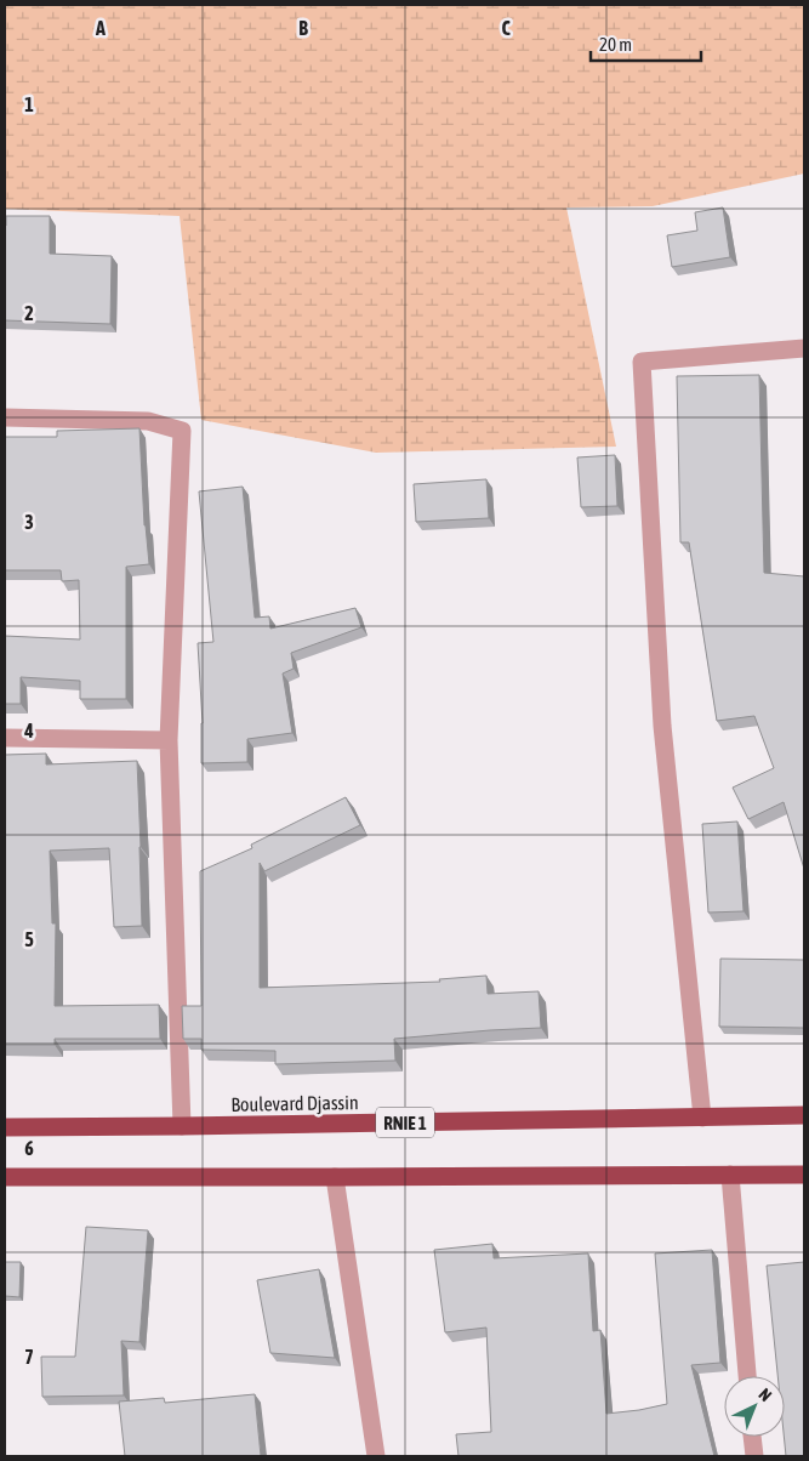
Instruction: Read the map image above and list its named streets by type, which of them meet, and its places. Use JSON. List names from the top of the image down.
{
  "streets": {
    "highway": ["Boulevard Djassin", "RNIE 1"]
  },
  "scale_bar": "20 m",
  "north": "top right",
  "grid": {
    "columns": ["A", "B", "C"],
    "rows": [
      "1",
      "2",
      "3",
      "4",
      "5",
      "6",
      "7"
    ]
  }
}
